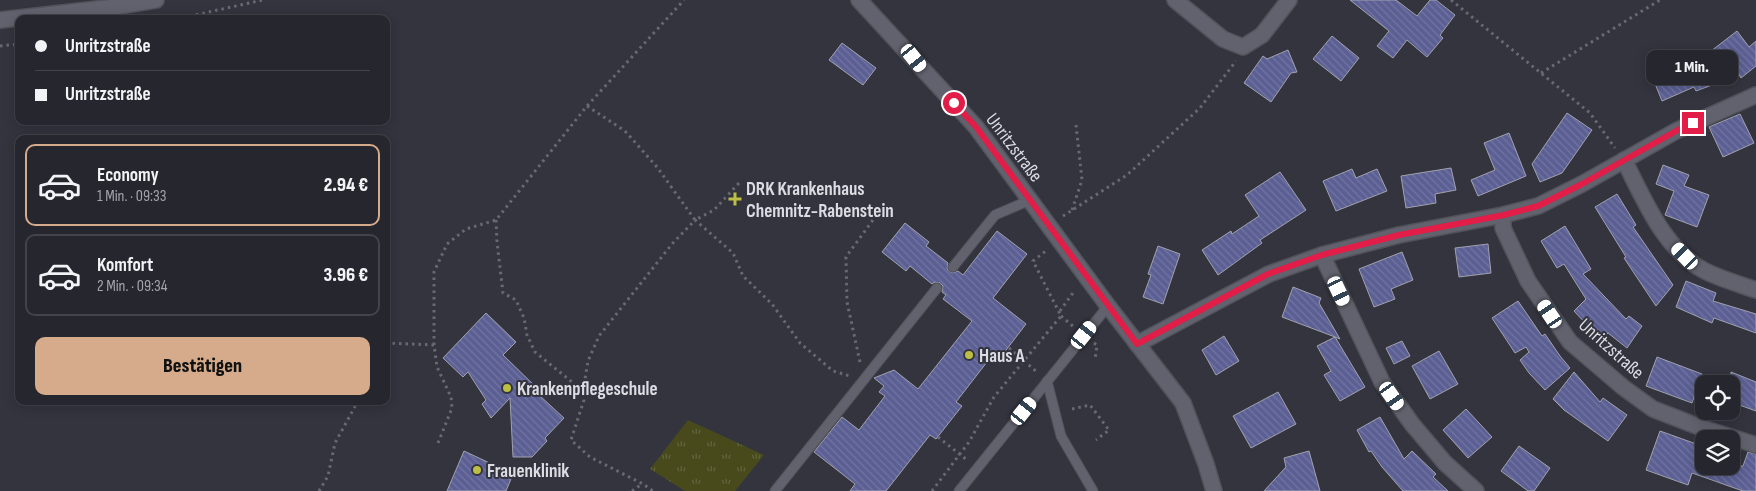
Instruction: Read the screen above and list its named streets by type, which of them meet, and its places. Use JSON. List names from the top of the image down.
{
  "streets": {
    "street": ["Unritzstraße"]
  },
  "places": {
    "health": ["DRK Krankenhaus Chemnitz-Rabenstein"],
    "other": ["Haus A", "Krankenpflegeschule", "Frauenklinik"]
  },
  "page": {
    "banner": ["Unritzstraße", "Unritzstraße"],
    "bubble": "1 Min.",
    "list": [
      {
        "name": "Economy",
        "note": "1 Min. · 09:33",
        "value": "2.94 €"
      },
      {
        "name": "Komfort",
        "note": "2 Min. · 09:34",
        "value": "3.96 €"
      }
    ],
    "buttons": "Bestätigen"
  }
}
